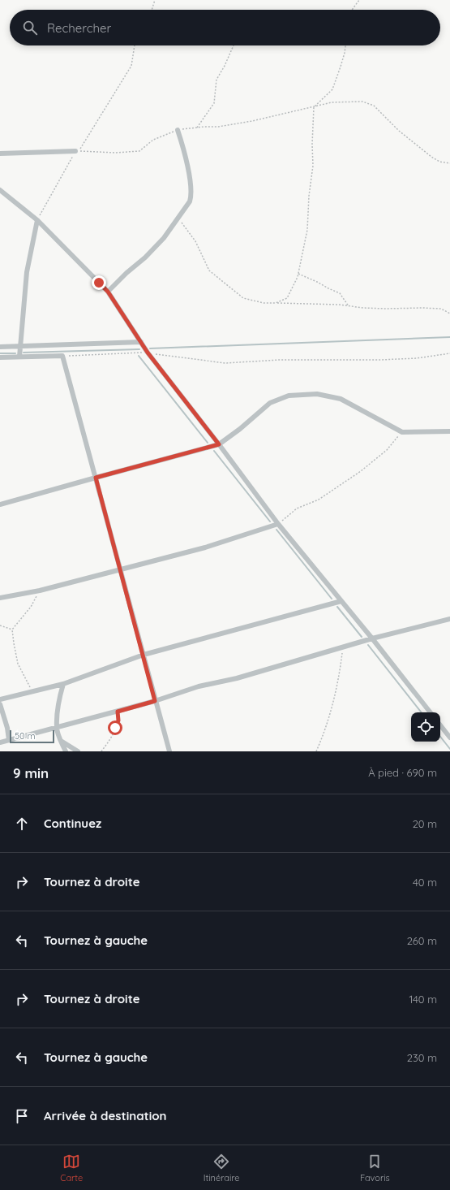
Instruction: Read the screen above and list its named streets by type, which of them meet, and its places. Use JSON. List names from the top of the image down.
{
  "scale_bar": "50 m",
  "page": {
    "search": "Rechercher",
    "scale": "50 m",
    "heading": ["9 min", "À pied · 690 m"],
    "list": [
      ["Continuez", "20 m"],
      ["Tournez à droite", "40 m"],
      ["Tournez à gauche", "260 m"],
      ["Tournez à droite", "140 m"],
      ["Tournez à gauche", "230 m"],
      "Arrivée à destination"
    ],
    "nav": ["Carte", "Itinéraire", "Favoris"]
  }
}
